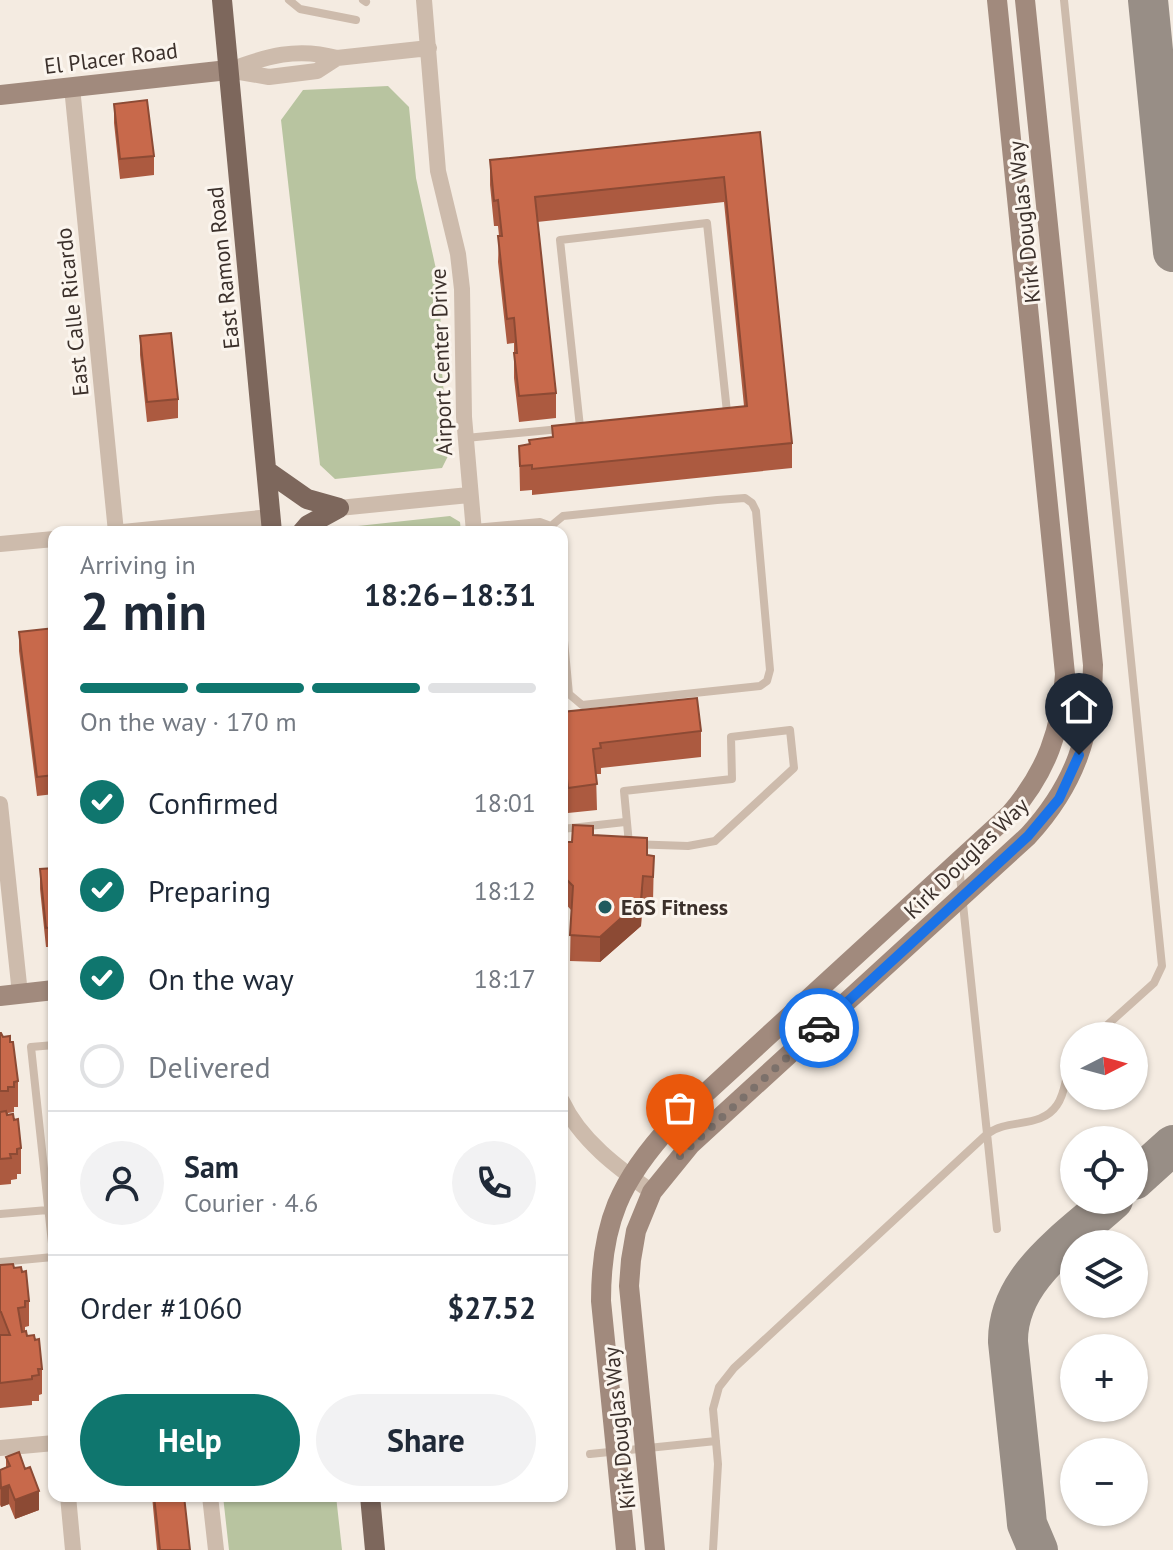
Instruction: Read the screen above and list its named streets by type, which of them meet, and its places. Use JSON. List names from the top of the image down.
{
  "streets": {
    "main road": ["East Ramon Road"],
    "street": [
      "El Placer Road",
      "Kirk Douglas Way",
      "East Calle Ricardo",
      "Airport Center Drive"
    ]
  },
  "crossings": [
    ["El Placer Road", "East Ramon Road"],
    ["El Placer Road", "East Calle Ricardo"],
    ["El Placer Road", "Airport Center Drive"]
  ],
  "places": ["EōS Fitness"],
  "north": "right",
  "page": {
    "heading": ["2 min", "Arriving in", "18:26–18:31"],
    "panel": [
      "Sam",
      "Courier · 4.6",
      "Order #1060",
      "$27.52"
    ],
    "bar": "On the way · 170 m",
    "list": [
      ["Confirmed", "18:01"],
      ["Preparing", "18:12"],
      ["On the way", "18:17"],
      "Delivered"
    ],
    "map_buttons": ["+", "−"],
    "buttons": ["Help", "Share"]
  }
}
